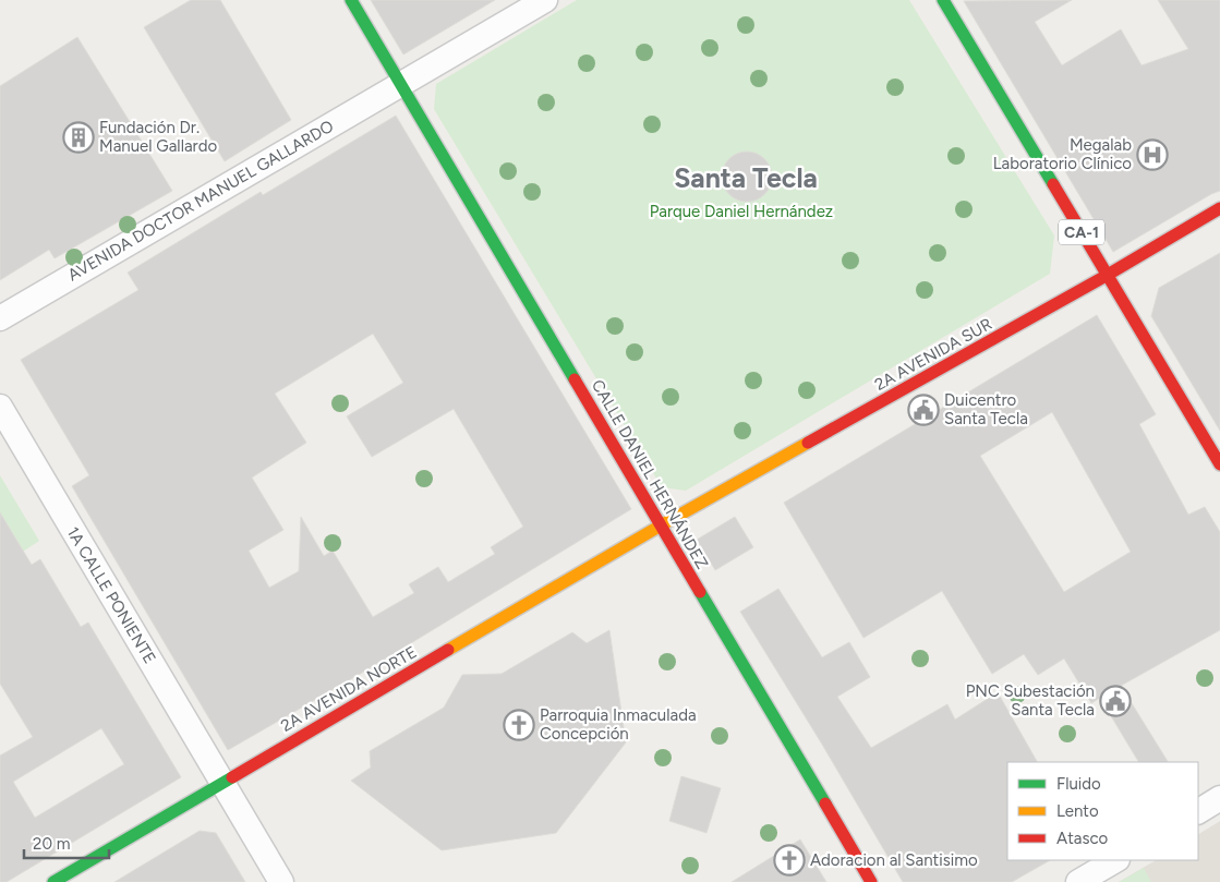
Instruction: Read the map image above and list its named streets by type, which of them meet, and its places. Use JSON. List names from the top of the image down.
{
  "streets": {
    "street": [
      "AVENIDA DOCTOR MANUEL GALLARDO",
      "CA-1",
      "2A AVENIDA SUR",
      "CALLE DANIEL HERNÁNDEZ",
      "1A CALLE PONIENTE",
      "2A AVENIDA NORTE"
    ]
  },
  "crossings": [
    ["AVENIDA DOCTOR MANUEL GALLARDO", "CALLE DANIEL HERNÁNDEZ"],
    ["CA-1", "2A AVENIDA SUR"],
    ["2A AVENIDA SUR", "CALLE DANIEL HERNÁNDEZ"],
    ["2A AVENIDA SUR", "2A AVENIDA NORTE"],
    ["CALLE DANIEL HERNÁNDEZ", "2A AVENIDA NORTE"],
    ["1A CALLE PONIENTE", "2A AVENIDA NORTE"]
  ],
  "districts": ["Santa Tecla"],
  "parks": ["Parque Daniel Hernández"],
  "places": {
    "building": ["Fundación Dr. Manuel Gallardo"],
    "hospital": ["Megalab Laboratorio Clínico"],
    "public building": ["Duicentro Santa Tecla", "PNC Subestación Santa Tecla"],
    "church": ["Parroquia Inmaculada Concepción", "Adoracion al Santisimo"]
  },
  "legend": ["Fluido", "Lento", "Atasco"],
  "scale_bar": "20 m"
}
